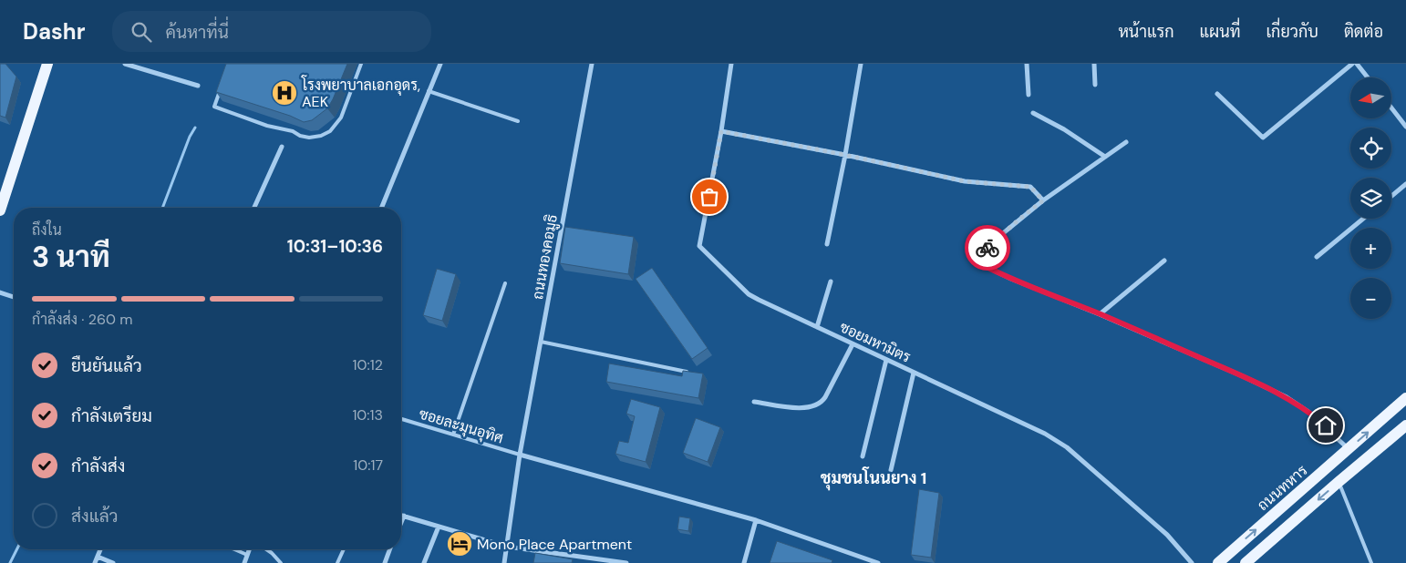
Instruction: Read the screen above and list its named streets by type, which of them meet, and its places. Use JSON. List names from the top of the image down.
{
  "streets": {
    "main road": ["ถนนทหาร"],
    "street": ["ถนนทองคอมูธิ", "ซอยมหามิตร"],
    "lane": ["ซอยละมุนอุทิศ"]
  },
  "crossings": [
    ["ถนนทองคอมูธิ", "ซอยละมุนอุทิศ"]
  ],
  "districts": ["ชุมชนโนนยาง 1"],
  "places": {
    "hospital": ["โรงพยาบาลเอกอุดร, AEK"],
    "hotel": ["Mono Place Apartment"]
  },
  "north": "left",
  "page": {
    "header": "Dashr",
    "search": "ค้นหาที่นี่",
    "nav": [
      "หน้าแรก",
      "แผนที่",
      "เกี่ยวกับ",
      "ติดต่อ"
    ],
    "map_buttons": ["+", "−"],
    "heading": ["3 นาที", "ถึงใน", "10:31–10:36"],
    "bar": "กำลังส่ง · 260 m",
    "list": [
      ["ยืนยันแล้ว", "10:12"],
      ["กำลังเตรียม", "10:13"],
      ["กำลังส่ง", "10:17"],
      "ส่งแล้ว"
    ]
  }
}
